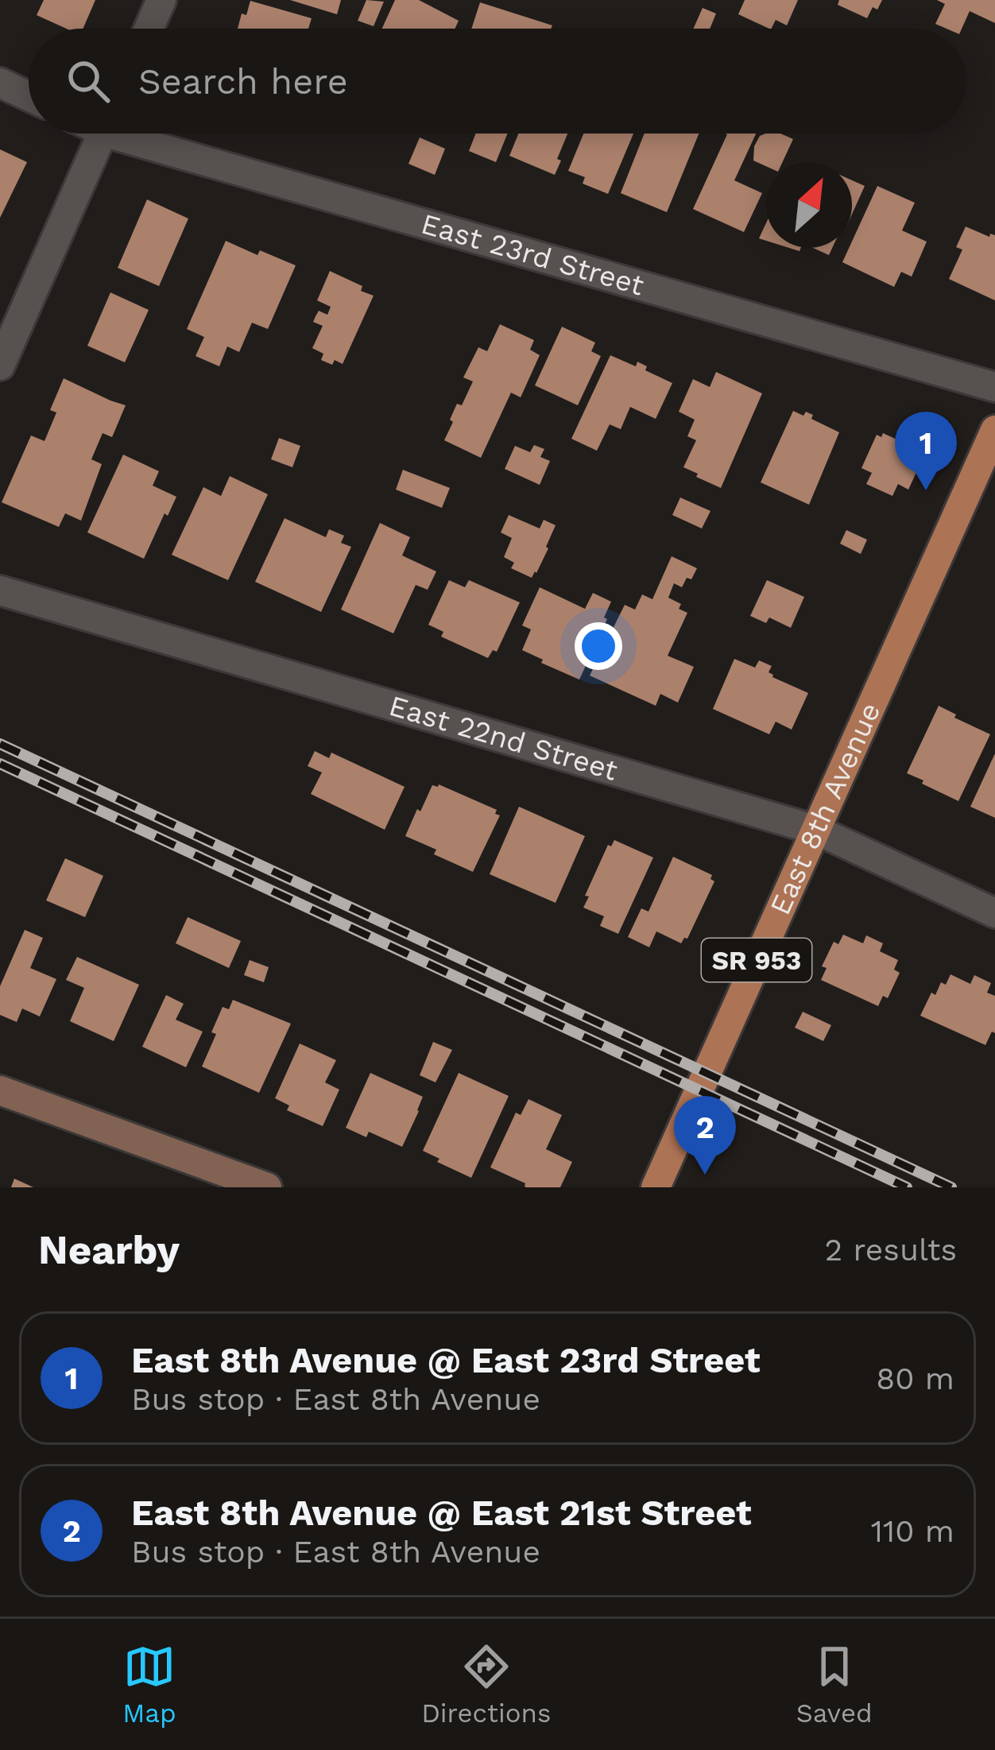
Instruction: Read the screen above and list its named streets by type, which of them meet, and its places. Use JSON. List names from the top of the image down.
{
  "streets": {
    "main road": ["East 8th Avenue", "SR 953"],
    "street": ["East 23rd Street", "East 22nd Street"]
  },
  "crossings": [
    ["East 22nd Street", "East 8th Avenue"]
  ],
  "north": "top right",
  "page": {
    "search": "Search here",
    "pins": ["1", "2"],
    "heading": ["Nearby", "2 results"],
    "list": [
      {
        "mark": "1",
        "name": "East 8th Avenue @ East 23rd Street",
        "note": "Bus stop · East 8th Avenue",
        "value": "80 m"
      },
      {
        "mark": "2",
        "name": "East 8th Avenue @ East 21st Street",
        "note": "Bus stop · East 8th Avenue",
        "value": "110 m"
      }
    ],
    "nav": ["Map", "Directions", "Saved"]
  }
}
